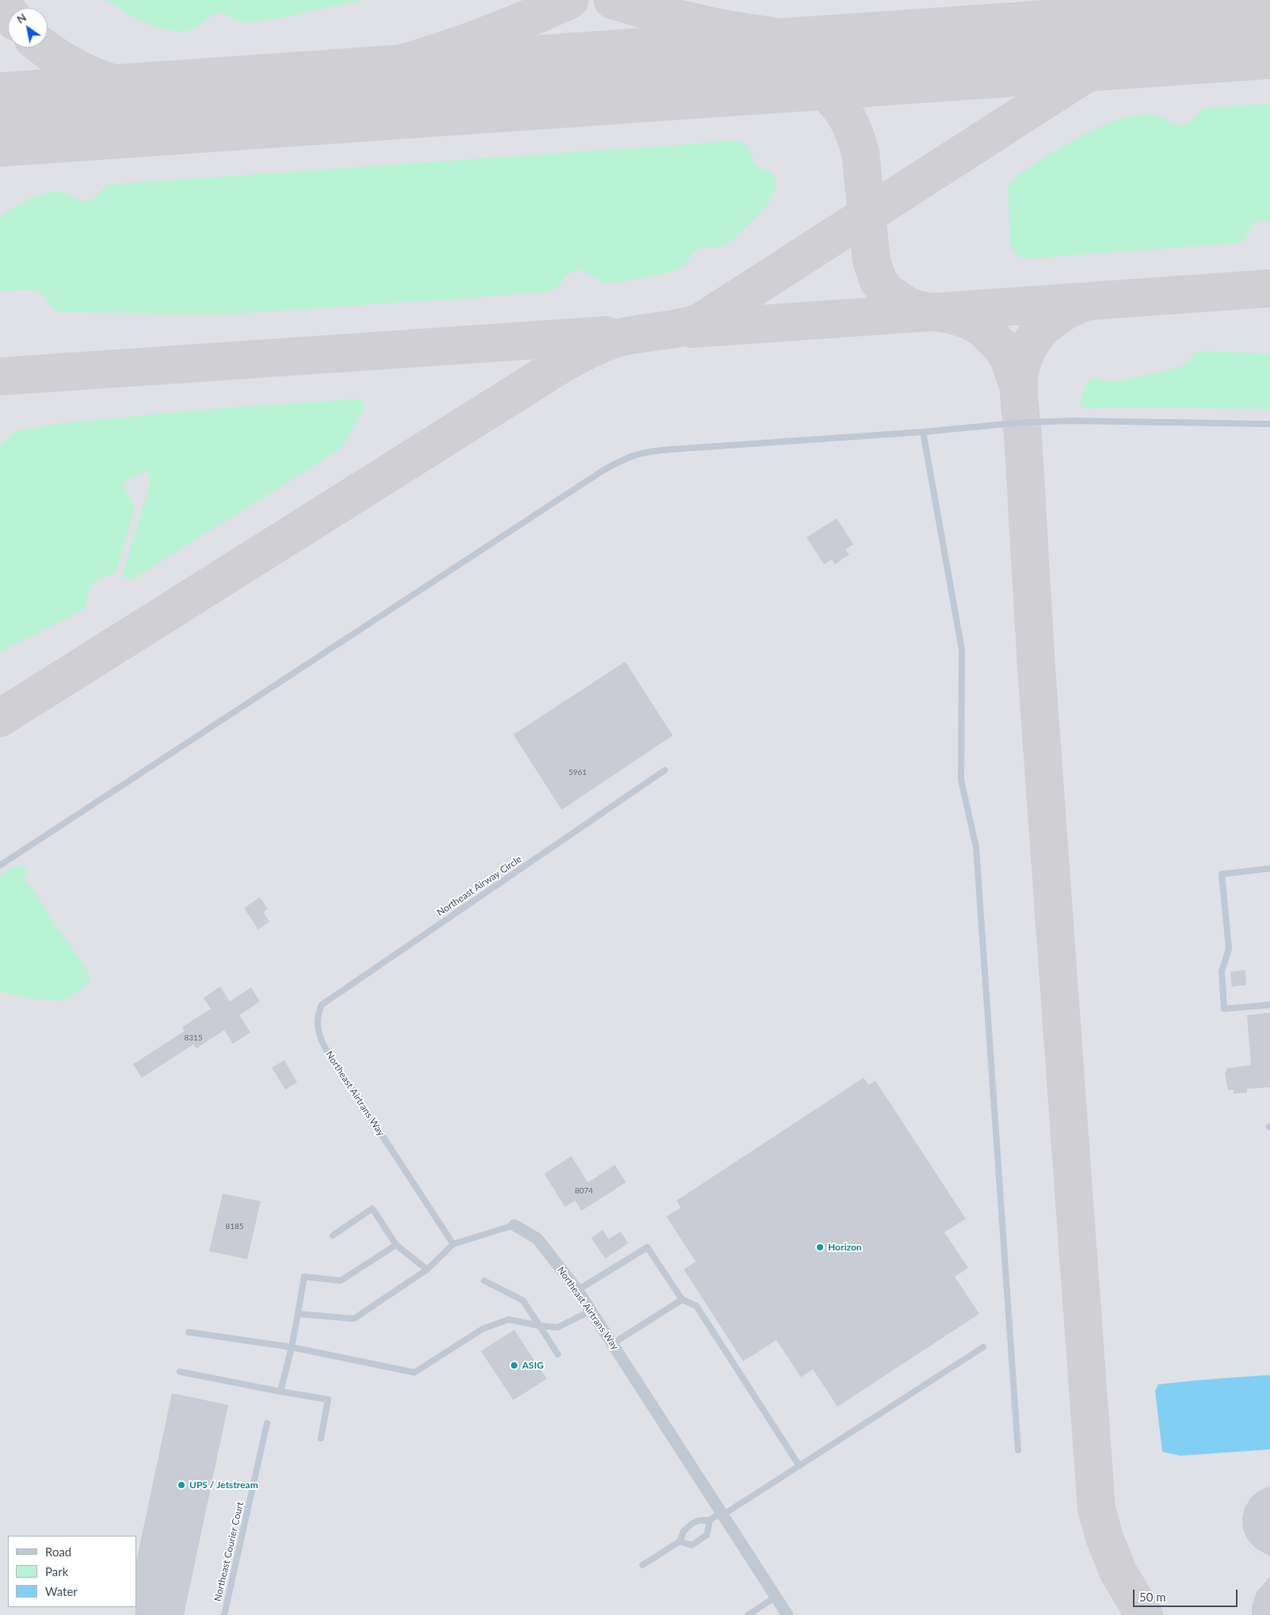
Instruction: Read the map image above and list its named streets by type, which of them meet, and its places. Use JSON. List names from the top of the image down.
{
  "streets": {
    "street": ["Northeast Airtrans Way"],
    "lane": ["Northeast Airway Circle", "Northeast Courier Court"]
  },
  "crossings": [
    ["Northeast Airway Circle", "Northeast Airtrans Way"]
  ],
  "places": ["Horizon", "ASIG", "UPS / Jetstream"],
  "house_numbers": [
    "5961",
    "8315",
    "8074",
    "8185"
  ],
  "legend": ["Road", "Park", "Water"],
  "scale_bar": "50 m",
  "north": "top left"
}
